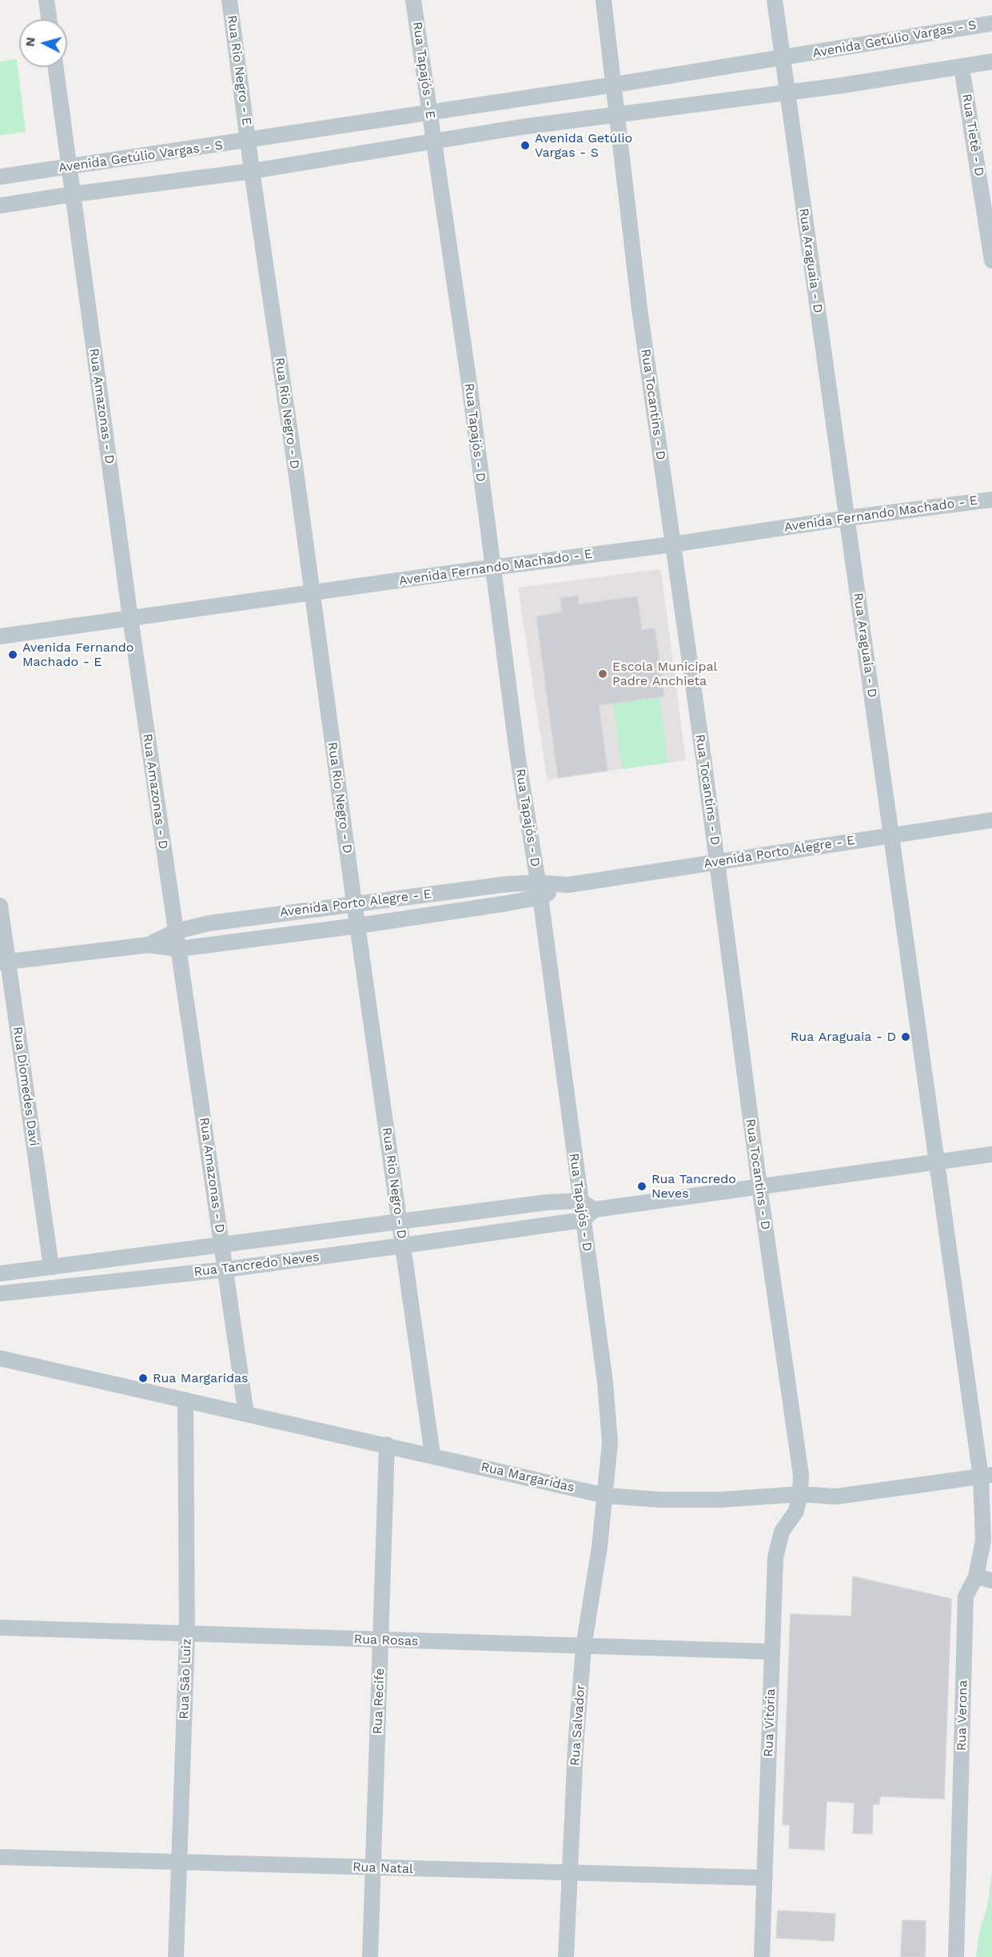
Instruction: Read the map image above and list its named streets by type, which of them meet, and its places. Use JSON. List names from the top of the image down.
{
  "streets": {
    "street": [
      "Avenida Getúlio Vargas - S",
      "Rua Rio Negro - E",
      "Rua Tapajós - E",
      "Rua Tietê - D",
      "Rua Araguaia - D",
      "Rua Tocantins - D",
      "Rua Amazonas - D",
      "Rua Rio Negro - D",
      "Rua Tapajós - D",
      "Avenida Fernando Machado - E",
      "Avenida Porto Alegre - E",
      "Rua Diomedes Davi",
      "Rua Tancredo Neves",
      "Rua Margaridas",
      "Rua Rosas",
      "Rua São Luiz",
      "Rua Recife",
      "Rua Verona",
      "Rua Vitória",
      "Rua Salvador",
      "Rua Natal"
    ]
  },
  "crossings": [
    ["Avenida Getúlio Vargas - S", "Rua Rio Negro - E"],
    ["Avenida Getúlio Vargas - S", "Rua Tapajós - E"],
    ["Avenida Getúlio Vargas - S", "Rua Araguaia - D"],
    ["Avenida Getúlio Vargas - S", "Rua Tocantins - D"],
    ["Avenida Getúlio Vargas - S", "Rua Amazonas - D"],
    ["Avenida Getúlio Vargas - S", "Rua Rio Negro - D"],
    ["Rua Rio Negro - E", "Rua Rio Negro - D"],
    ["Rua Tapajós - E", "Rua Tapajós - D"],
    ["Rua Araguaia - D", "Avenida Fernando Machado - E"],
    ["Rua Araguaia - D", "Avenida Porto Alegre - E"],
    ["Rua Araguaia - D", "Rua Margaridas"],
    ["Rua Araguaia - D", "Rua Verona"],
    ["Rua Tocantins - D", "Avenida Fernando Machado - E"],
    ["Rua Tocantins - D", "Avenida Porto Alegre - E"],
    ["Rua Tocantins - D", "Rua Margaridas"],
    ["Rua Tocantins - D", "Rua Vitória"],
    ["Rua Amazonas - D", "Avenida Fernando Machado - E"],
    ["Rua Amazonas - D", "Avenida Porto Alegre - E"],
    ["Rua Amazonas - D", "Rua Tancredo Neves"],
    ["Rua Amazonas - D", "Rua Margaridas"],
    ["Rua Rio Negro - D", "Avenida Fernando Machado - E"],
    ["Rua Rio Negro - D", "Avenida Porto Alegre - E"],
    ["Rua Rio Negro - D", "Rua Tancredo Neves"],
    ["Rua Rio Negro - D", "Rua Margaridas"],
    ["Rua Tapajós - D", "Avenida Fernando Machado - E"],
    ["Rua Tapajós - D", "Avenida Porto Alegre - E"],
    ["Rua Tapajós - D", "Rua Tancredo Neves"],
    ["Rua Tapajós - D", "Rua Margaridas"],
    ["Rua Tapajós - D", "Rua Salvador"],
    ["Avenida Porto Alegre - E", "Rua Diomedes Davi"],
    ["Rua Diomedes Davi", "Rua Tancredo Neves"],
    ["Rua Margaridas", "Rua São Luiz"],
    ["Rua Margaridas", "Rua Recife"],
    ["Rua Margaridas", "Rua Verona"],
    ["Rua Margaridas", "Rua Vitória"],
    ["Rua Margaridas", "Rua Salvador"],
    ["Rua Rosas", "Rua São Luiz"],
    ["Rua Rosas", "Rua Recife"],
    ["Rua Rosas", "Rua Vitória"],
    ["Rua Rosas", "Rua Salvador"],
    ["Rua São Luiz", "Rua Natal"],
    ["Rua Recife", "Rua Natal"],
    ["Rua Vitória", "Rua Natal"],
    ["Rua Salvador", "Rua Natal"]
  ],
  "places": [
    "Avenida Getúlio Vargas - S",
    "Avenida Fernando Machado - E",
    "Escola Municipal Padre Anchieta",
    "Rua Araguaia - D",
    "Rua Tancredo Neves",
    "Rua Margaridas"
  ],
  "north": "left"
}
